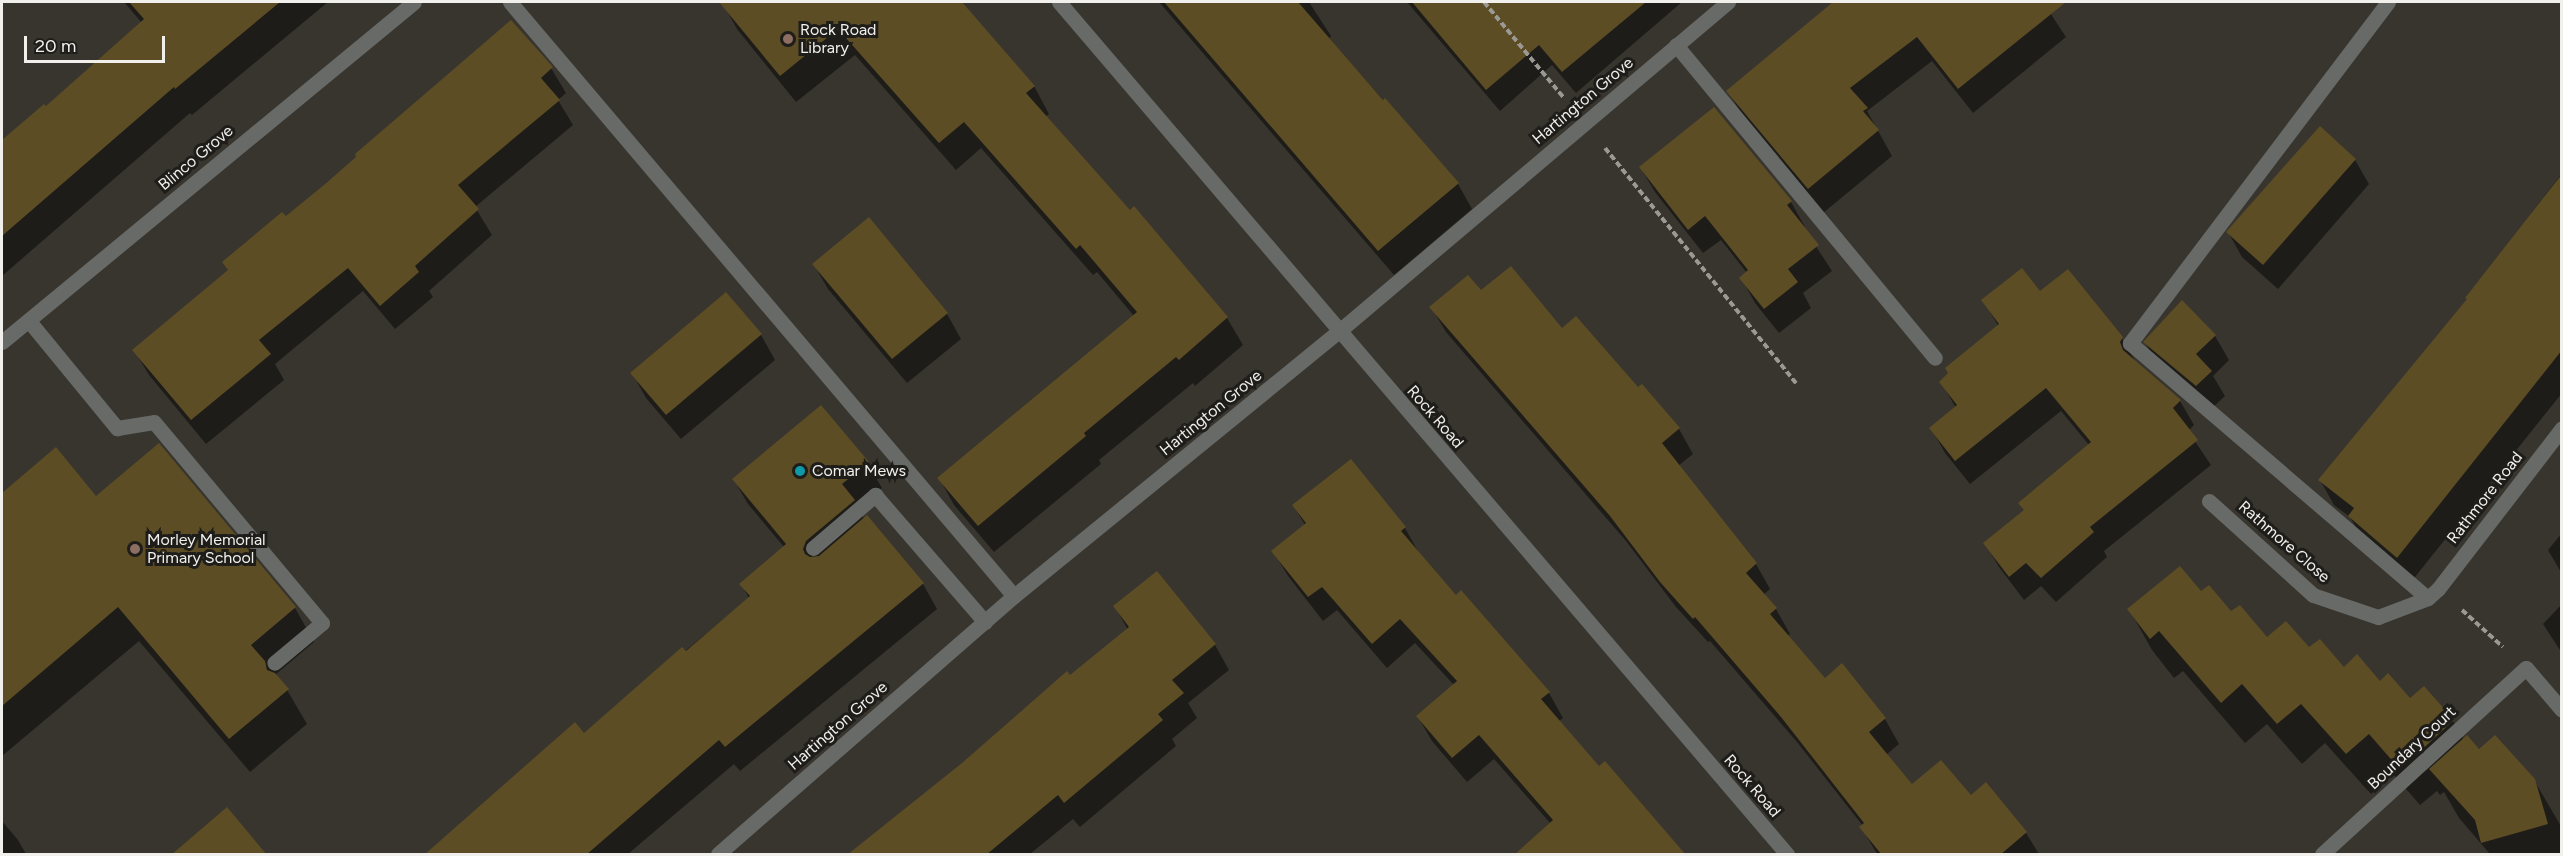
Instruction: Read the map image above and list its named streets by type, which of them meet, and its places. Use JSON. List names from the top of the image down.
{
  "streets": {
    "street": [
      "Hartington Grove",
      "Blinco Grove",
      "Rock Road",
      "Rathmore Road",
      "Rathmore Close",
      "Boundary Court"
    ]
  },
  "crossings": [
    ["Hartington Grove", "Rock Road"],
    ["Rathmore Road", "Rathmore Close"]
  ],
  "places": ["Rock Road Library", "Comar Mews", "Morley Memorial Primary School"],
  "scale_bar": "20 m"
}
